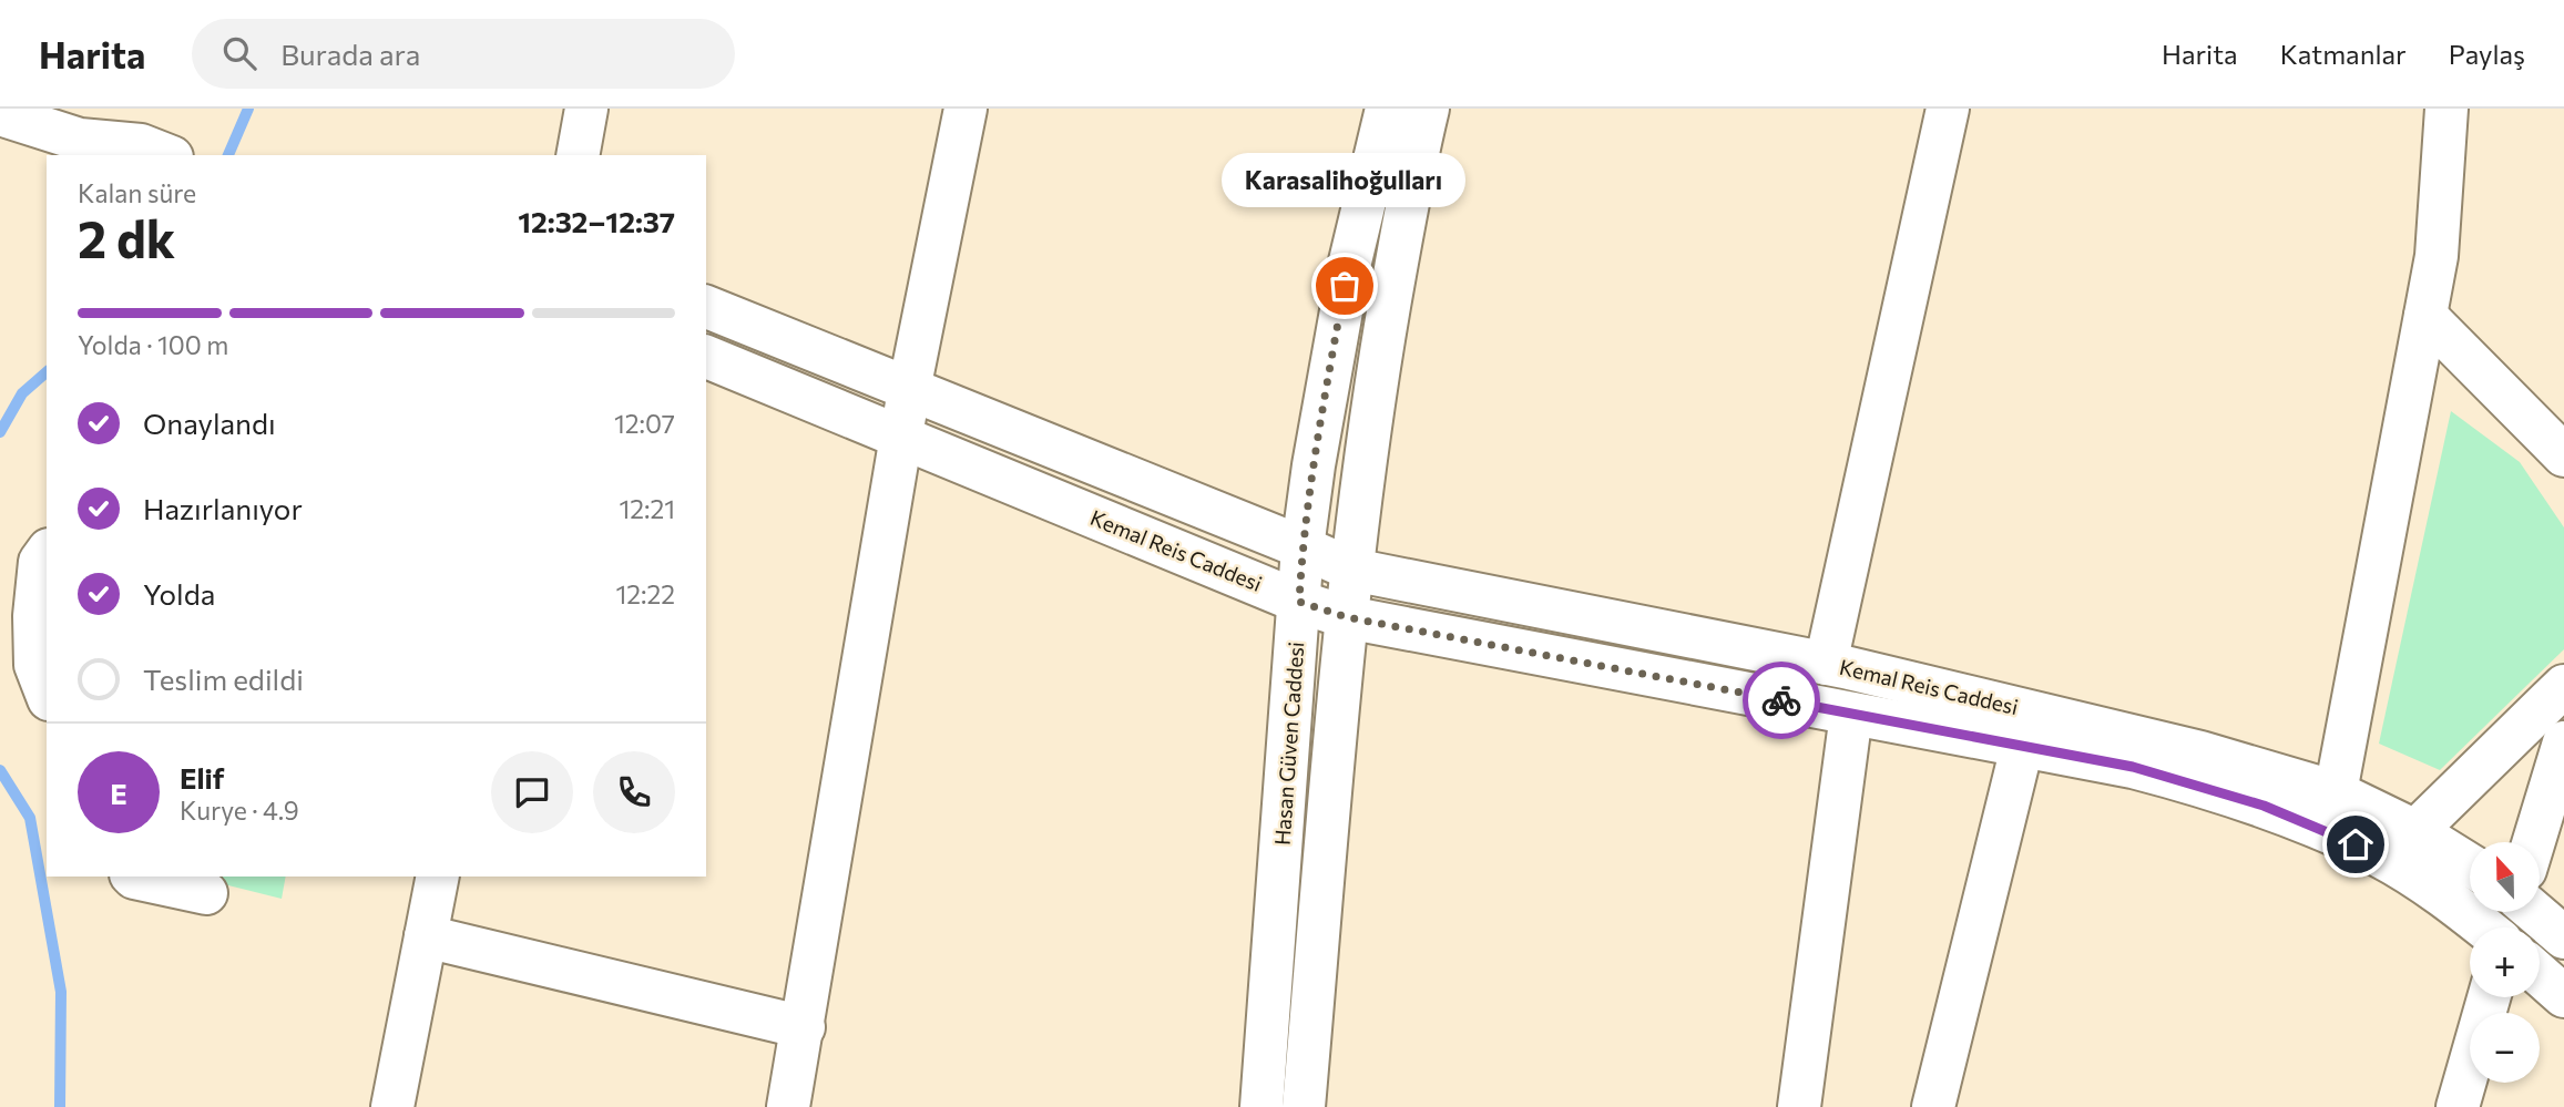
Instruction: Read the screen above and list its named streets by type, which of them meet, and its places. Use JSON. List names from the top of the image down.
{
  "streets": {
    "street": ["Kemal Reis Caddesi", "Hasan Güven Caddesi"]
  },
  "crossings": [
    ["Kemal Reis Caddesi", "Hasan Güven Caddesi"]
  ],
  "places": ["Karasalihoğulları"],
  "north": "top",
  "page": {
    "header": "Harita",
    "search": "Burada ara",
    "nav": ["Harita", "Katmanlar", "Paylaş"],
    "bubble": "Karasalihoğulları",
    "heading": ["2 dk", "Kalan süre", "12:32–12:37"],
    "panel": ["Elif", "Kurye · 4.9"],
    "bar": "Yolda · 100 m",
    "list": [
      ["Onaylandı", "12:07"],
      ["Hazırlanıyor", "12:21"],
      ["Yolda", "12:22"],
      "Teslim edildi"
    ],
    "round": "E",
    "map_buttons": ["+", "−"]
  }
}
